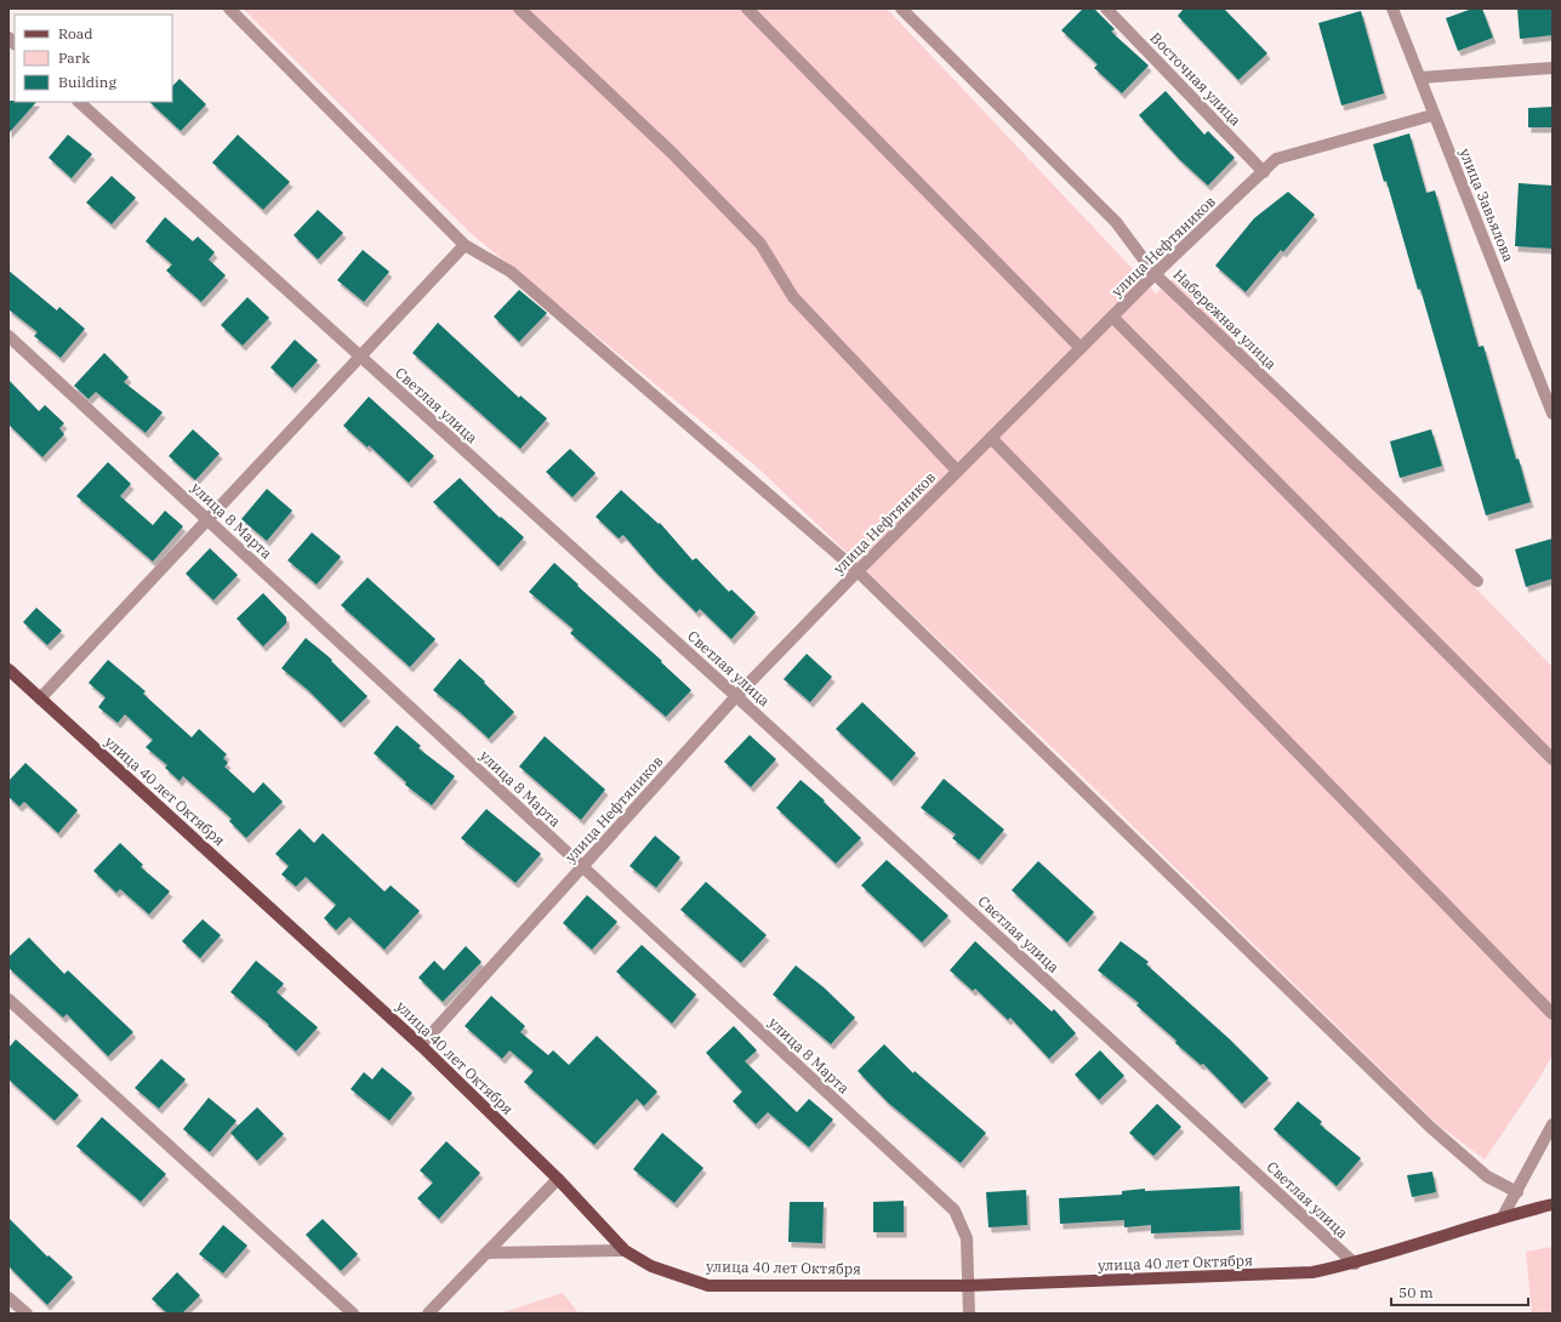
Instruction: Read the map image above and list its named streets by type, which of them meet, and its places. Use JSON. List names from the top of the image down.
{
  "streets": {
    "main road": ["улица 40 лет Октября"],
    "street": [
      "Восточная улица",
      "улица Завьялова",
      "улица Нефтяников",
      "Набережная улица",
      "Светлая улица",
      "улица 8 Марта"
    ]
  },
  "crossings": [
    ["Восточная улица", "улица Нефтяников"],
    ["улица Завьялова", "улица Нефтяников"],
    ["улица Нефтяников", "Набережная улица"],
    ["улица Нефтяников", "Светлая улица"],
    ["улица Нефтяников", "улица 8 Марта"],
    ["улица Нефтяников", "улица 40 лет Октября"],
    ["Светлая улица", "улица 40 лет Октября"],
    ["улица 8 Марта", "улица 40 лет Октября"]
  ],
  "legend": ["Road", "Park", "Building"],
  "scale_bar": "50 m"
}
